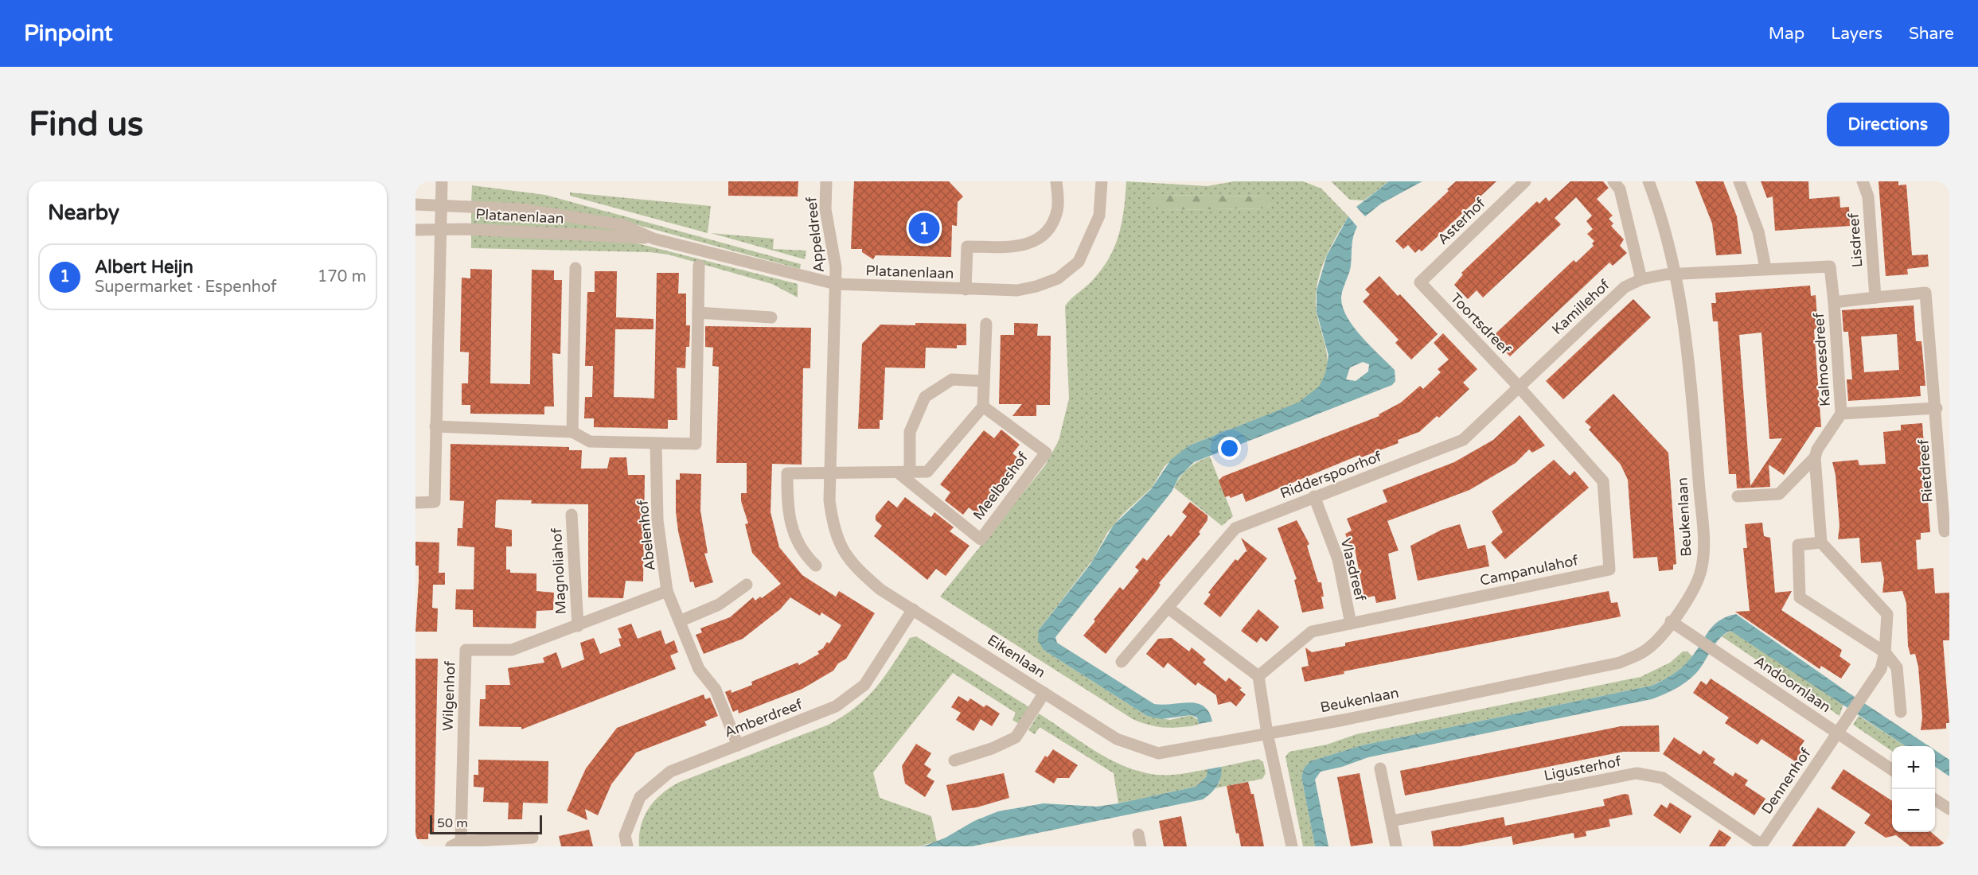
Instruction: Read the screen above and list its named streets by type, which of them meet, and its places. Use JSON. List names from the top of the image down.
{
  "streets": {
    "street": [
      "Platanenlaan",
      "Asterhof",
      "Appeldreef",
      "Lisdreef",
      "Kamillehof",
      "Toortsdreef",
      "Kalmoesdreef",
      "Rietdreef",
      "Ridderspoorhof",
      "Meelbeshof",
      "Beukenlaan",
      "Abelenhof",
      "Vlasdreef",
      "Campanulahof",
      "Magnoliahof",
      "Eikenlaan",
      "Andoornlaan",
      "Wilgenhof",
      "Amberdreef",
      "Ligusterhof",
      "Dennenhof"
    ]
  },
  "crossings": [
    ["Platanenlaan", "Appeldreef"],
    ["Platanenlaan", "Eikenlaan"],
    ["Asterhof", "Toortsdreef"],
    ["Appeldreef", "Eikenlaan"],
    ["Lisdreef", "Kamillehof"],
    ["Lisdreef", "Kalmoesdreef"],
    ["Lisdreef", "Rietdreef"],
    ["Lisdreef", "Beukenlaan"],
    ["Kamillehof", "Toortsdreef"],
    ["Kamillehof", "Ridderspoorhof"],
    ["Kamillehof", "Beukenlaan"],
    ["Kamillehof", "Campanulahof"],
    ["Toortsdreef", "Ridderspoorhof"],
    ["Toortsdreef", "Campanulahof"],
    ["Ridderspoorhof", "Vlasdreef"],
    ["Ridderspoorhof", "Campanulahof"],
    ["Beukenlaan", "Eikenlaan"],
    ["Beukenlaan", "Andoornlaan"],
    ["Abelenhof", "Wilgenhof"],
    ["Abelenhof", "Amberdreef"],
    ["Vlasdreef", "Campanulahof"],
    ["Magnoliahof", "Wilgenhof"],
    ["Eikenlaan", "Amberdreef"],
    ["Andoornlaan", "Dennenhof"],
    ["Ligusterhof", "Dennenhof"]
  ],
  "scale_bar": "50 m",
  "page": {
    "header": "Pinpoint",
    "nav": ["Map", "Layers", "Share"],
    "buttons": "Directions",
    "title": "Find us",
    "heading": "Nearby",
    "pins": "1",
    "list": [
      {
        "mark": "1",
        "name": "Albert Heijn",
        "note": "Supermarket · Espenhof",
        "value": "170 m"
      }
    ],
    "map_buttons": ["+", "−"],
    "scale": "50 m"
  }
}
